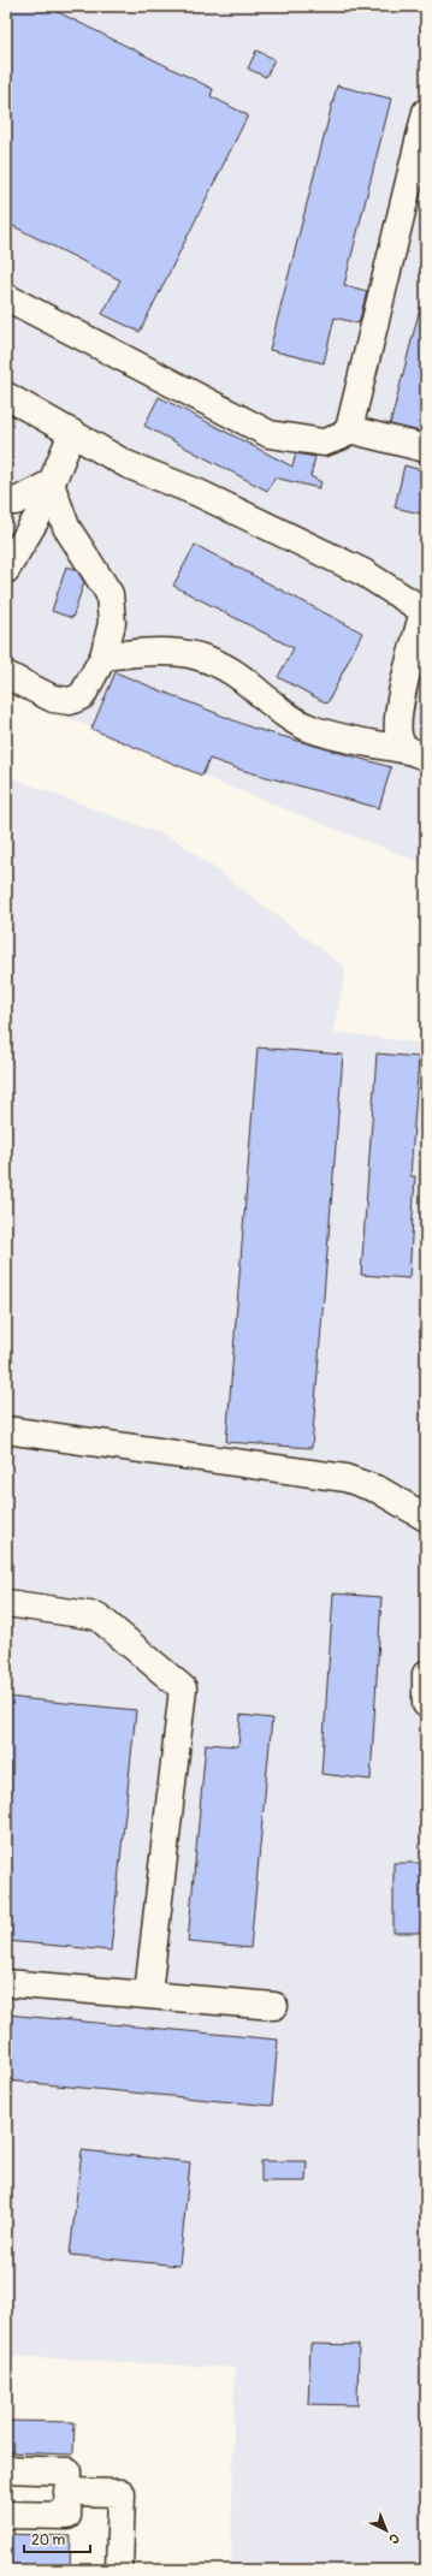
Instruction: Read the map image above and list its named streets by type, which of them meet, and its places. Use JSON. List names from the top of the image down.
{
  "scale_bar": "20 m",
  "north": "bottom right"
}
